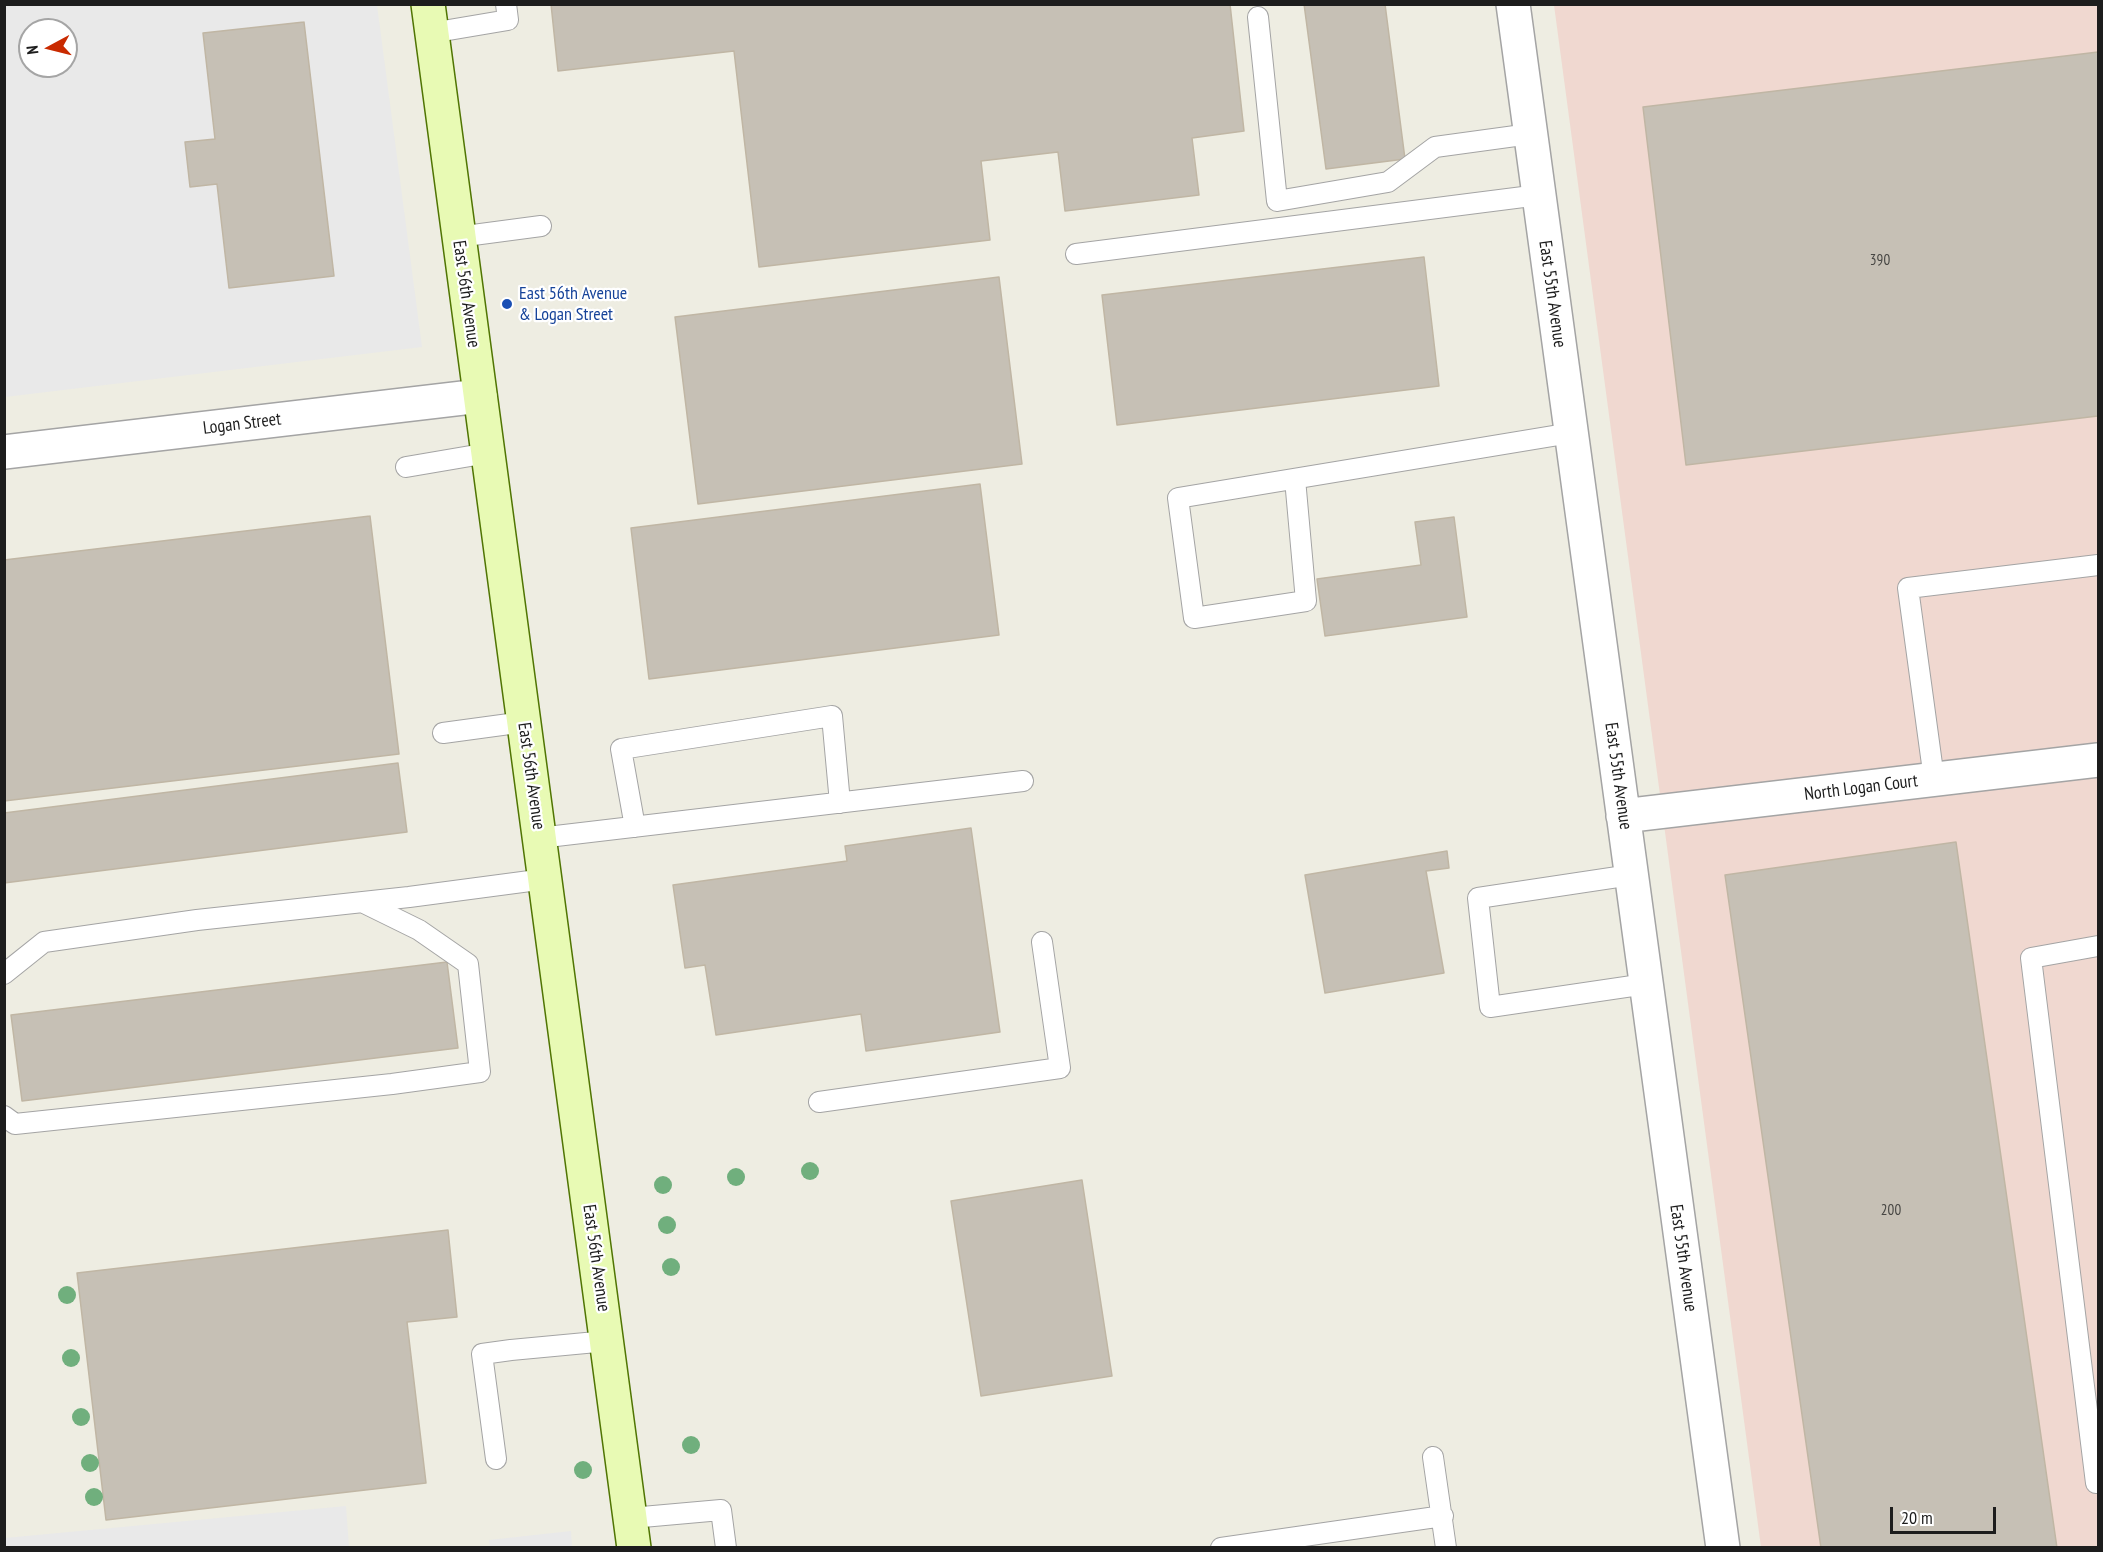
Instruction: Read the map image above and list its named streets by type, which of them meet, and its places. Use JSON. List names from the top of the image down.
{
  "streets": {
    "street": [
      "East 56th Avenue",
      "East 55th Avenue",
      "Logan Street",
      "North Logan Court"
    ]
  },
  "crossings": [
    ["East 56th Avenue", "Logan Street"],
    ["East 55th Avenue", "North Logan Court"]
  ],
  "places": ["East 56th Avenue & Logan Street"],
  "house_numbers": ["390", "200"],
  "scale_bar": "20 m",
  "north": "left"
}
